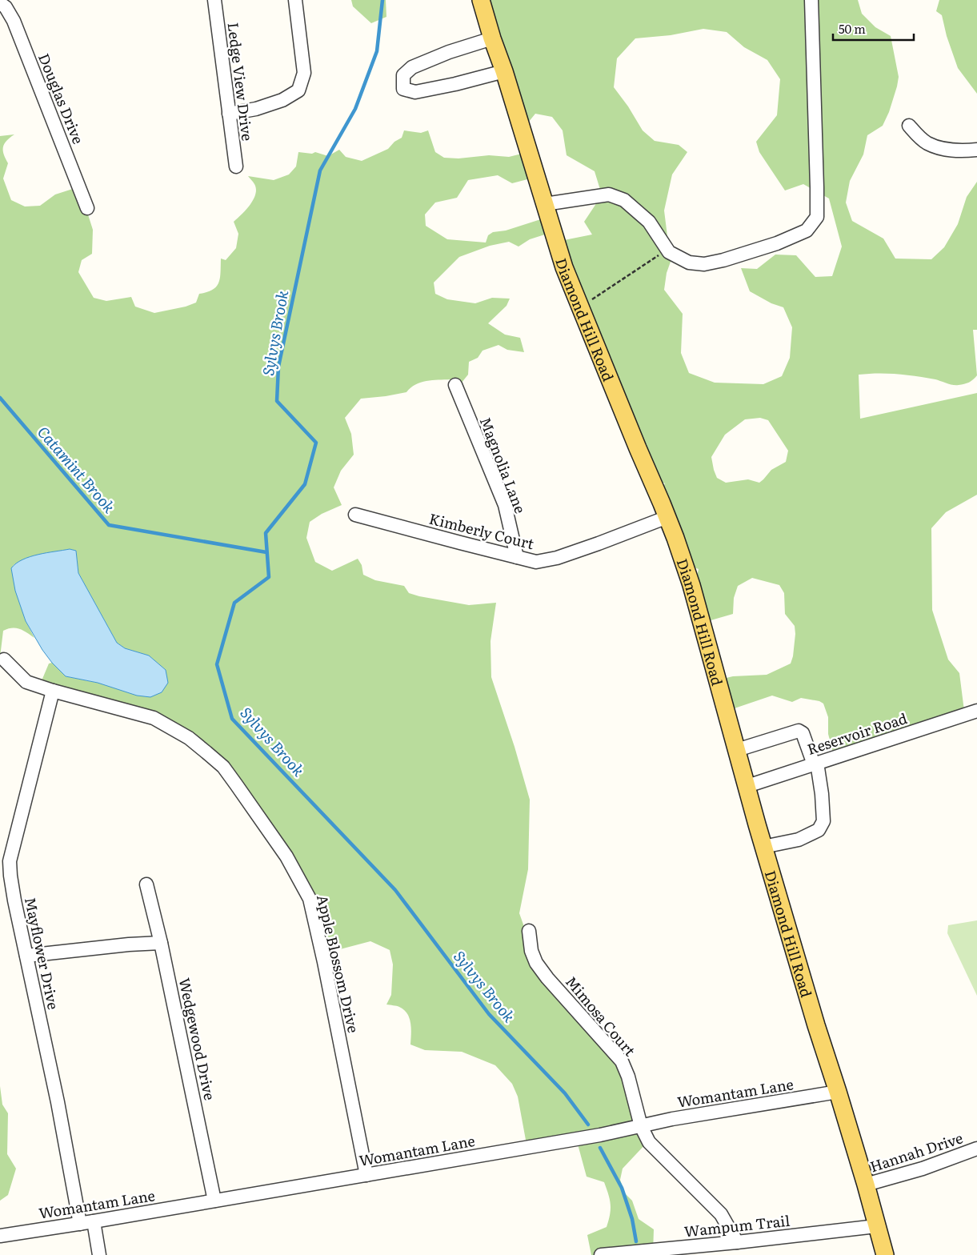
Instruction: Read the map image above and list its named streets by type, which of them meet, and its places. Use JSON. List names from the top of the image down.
{
  "streets": {
    "main road": ["Diamond Hill Road"],
    "street": [
      "Ledge View Drive",
      "Douglas Drive",
      "Magnolia Lane",
      "Kimberly Court",
      "Reservoir Road",
      "Mayflower Drive",
      "Apple Blossom Drive",
      "Mimosa Court",
      "Wedgewood Drive",
      "Womantam Lane",
      "Hannah Drive",
      "Wampum Trail"
    ]
  },
  "crossings": [
    ["Diamond Hill Road", "Kimberly Court"],
    ["Diamond Hill Road", "Reservoir Road"],
    ["Diamond Hill Road", "Womantam Lane"],
    ["Diamond Hill Road", "Hannah Drive"],
    ["Diamond Hill Road", "Wampum Trail"],
    ["Magnolia Lane", "Kimberly Court"],
    ["Mayflower Drive", "Apple Blossom Drive"],
    ["Mayflower Drive", "Womantam Lane"],
    ["Apple Blossom Drive", "Womantam Lane"],
    ["Mimosa Court", "Womantam Lane"],
    ["Mimosa Court", "Wampum Trail"],
    ["Wedgewood Drive", "Womantam Lane"]
  ],
  "water": ["Sylvys Brook", "Catamint Brook"],
  "scale_bar": "50 m"
}
